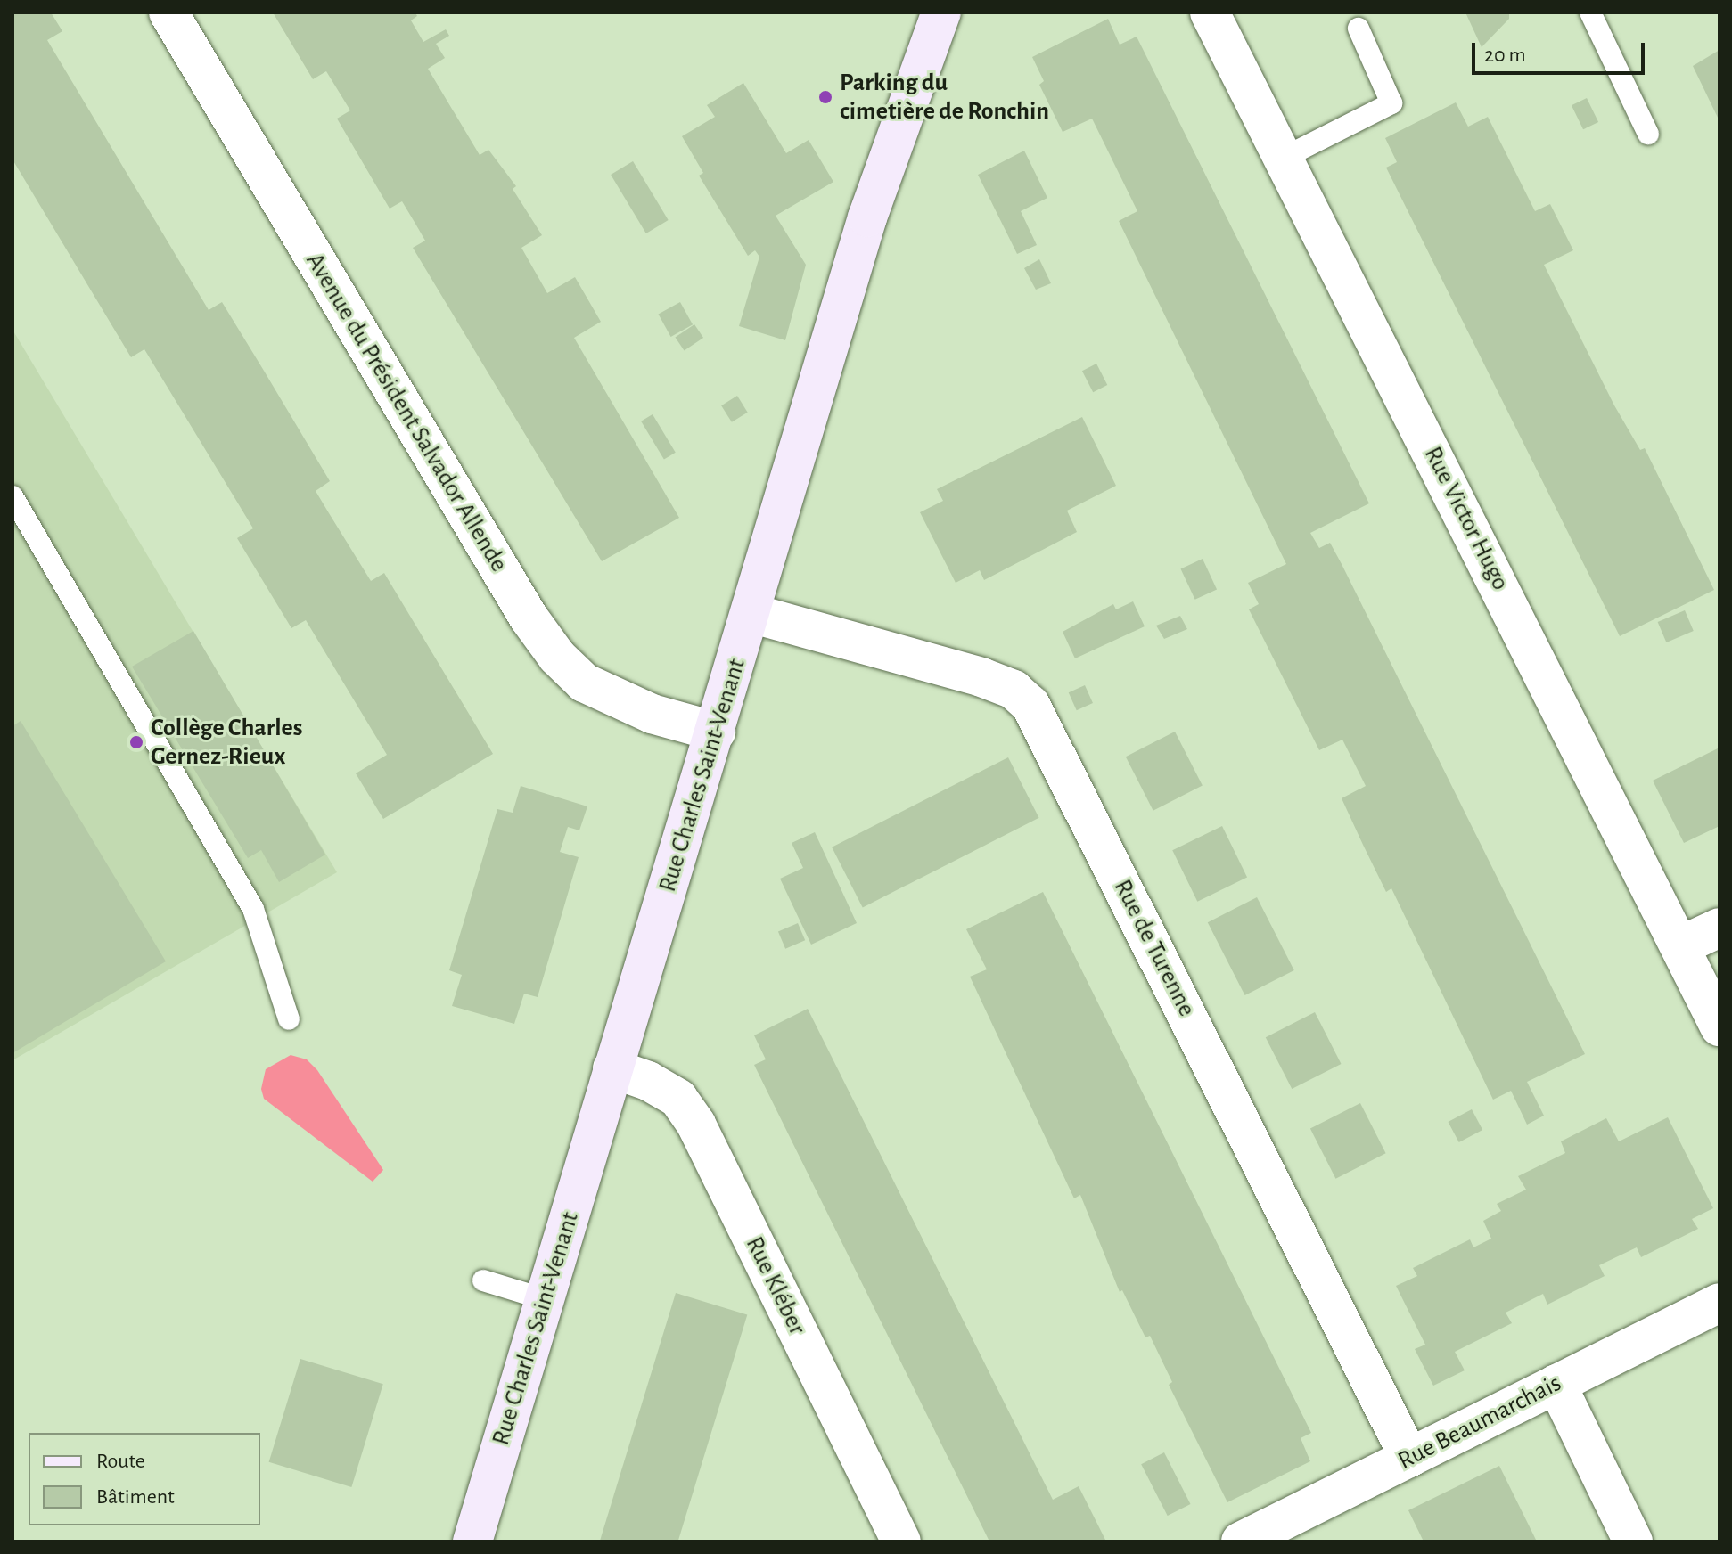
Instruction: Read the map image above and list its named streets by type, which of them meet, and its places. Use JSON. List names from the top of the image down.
{
  "streets": {
    "street": [
      "Avenue du Président Salvador Allende",
      "Rue Victor Hugo",
      "Rue Charles Saint-Venant",
      "Rue de Turenne",
      "Rue Kléber",
      "Rue Beaumarchais"
    ]
  },
  "crossings": [
    ["Avenue du Président Salvador Allende", "Rue Charles Saint-Venant"],
    ["Rue Charles Saint-Venant", "Rue de Turenne"],
    ["Rue Charles Saint-Venant", "Rue Kléber"],
    ["Rue de Turenne", "Rue Beaumarchais"]
  ],
  "places": ["Parking du cimetière de Ronchin", "Collège Charles Gernez-Rieux"],
  "legend": ["Route", "Bâtiment"],
  "scale_bar": "20 m"
}
